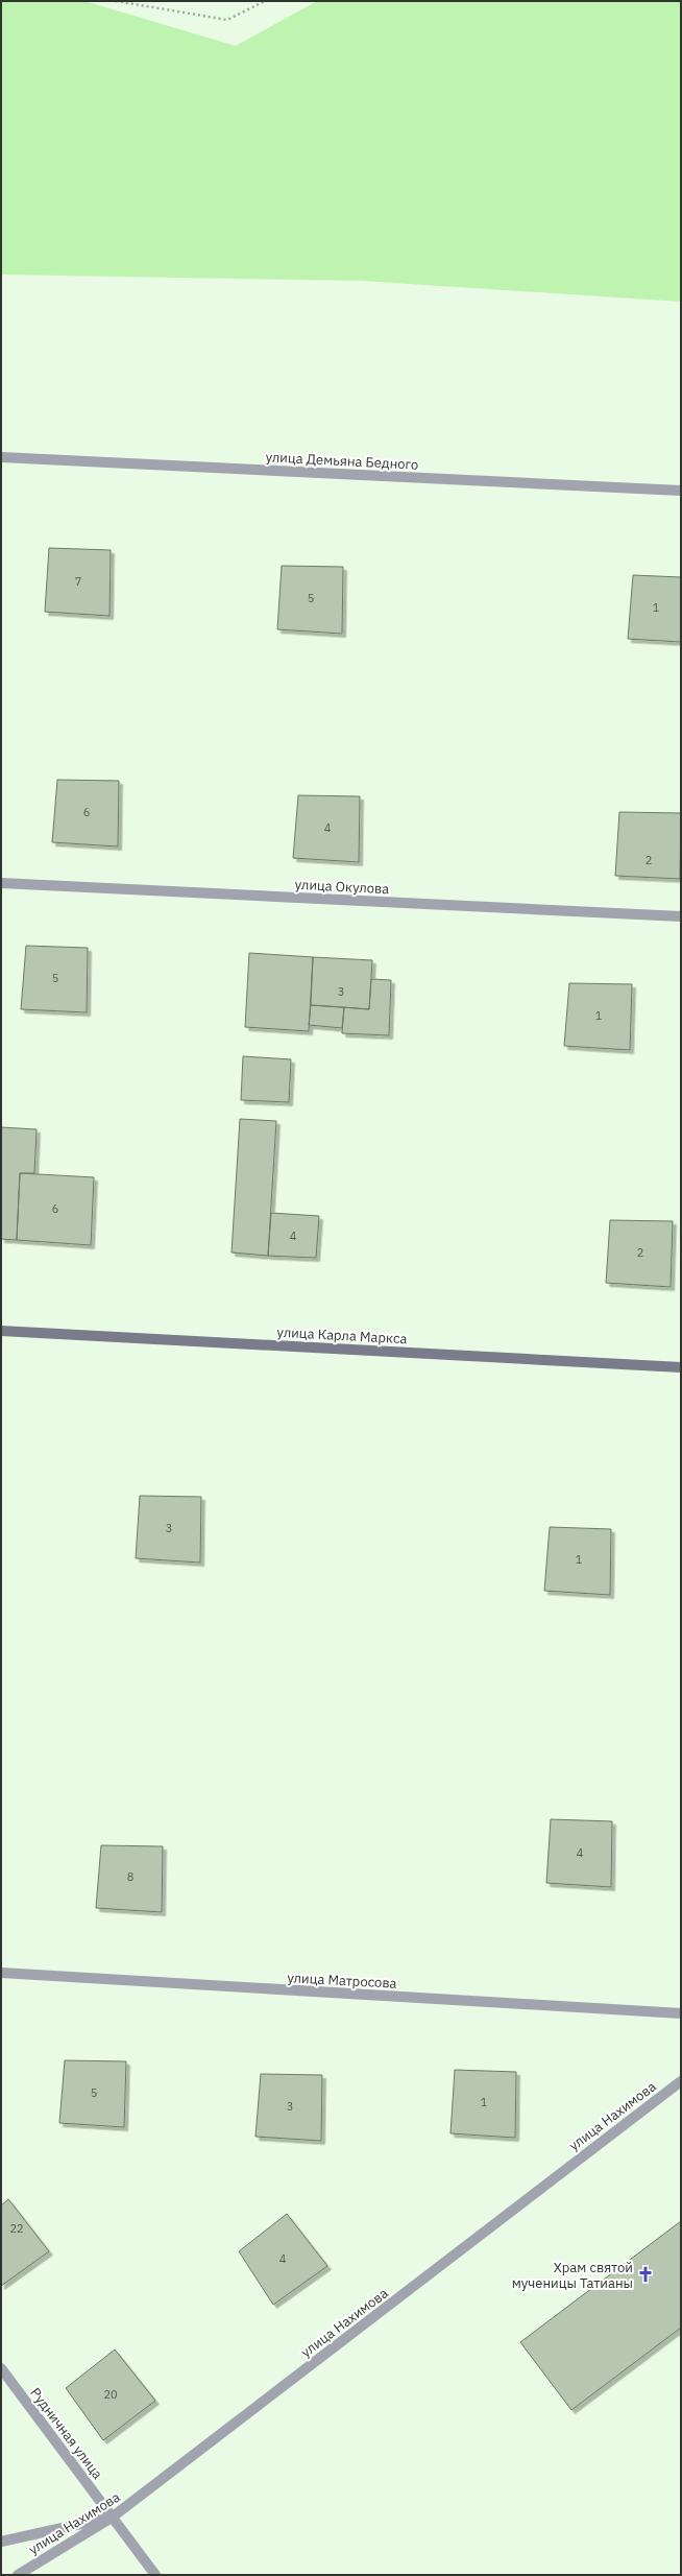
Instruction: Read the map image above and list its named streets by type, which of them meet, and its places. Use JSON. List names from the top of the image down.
{
  "streets": {
    "main road": ["улица Карла Маркса"],
    "street": [
      "улица Демьяна Бедного",
      "улица Окулова",
      "улица Матросова",
      "улица Нахимова",
      "Рудничная улица"
    ]
  },
  "crossings": [
    ["улица Нахимова", "Рудничная улица"]
  ],
  "places": {
    "church": ["Храм святой мученицы Татианы"]
  },
  "house_numbers": [
    "7",
    "5",
    "1",
    "6",
    "4",
    "2",
    "5",
    "3",
    "1",
    "6",
    "4",
    "2",
    "3",
    "1",
    "4",
    "8",
    "5",
    "1",
    "3",
    "22",
    "4",
    "20"
  ]
}
